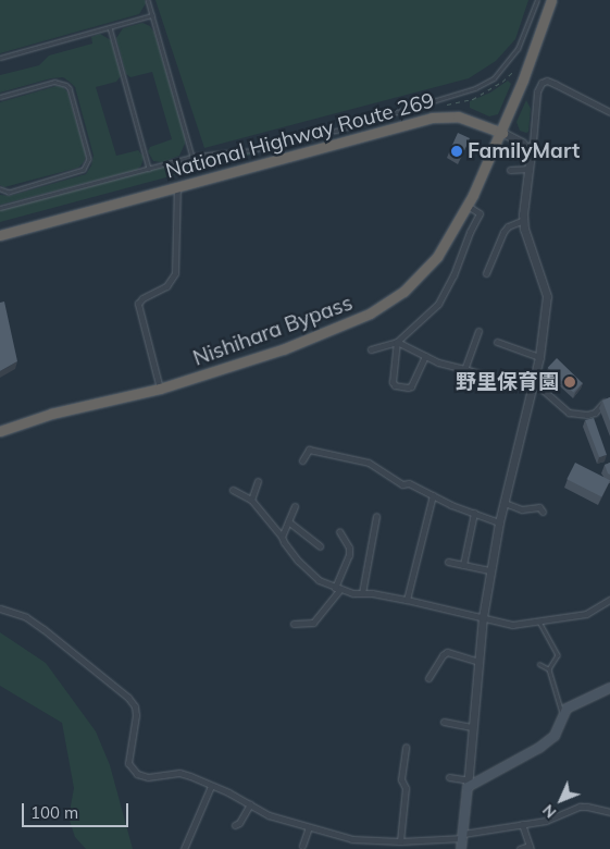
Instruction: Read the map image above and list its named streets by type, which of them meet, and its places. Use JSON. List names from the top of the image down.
{
  "streets": {
    "highway": ["National Highway Route 269", "Nishihara Bypass"]
  },
  "crossings": [
    ["National Highway Route 269", "Nishihara Bypass"]
  ],
  "places": ["FamilyMart", "野里保育園"],
  "scale_bar": "100 m",
  "north": "bottom left"
}
